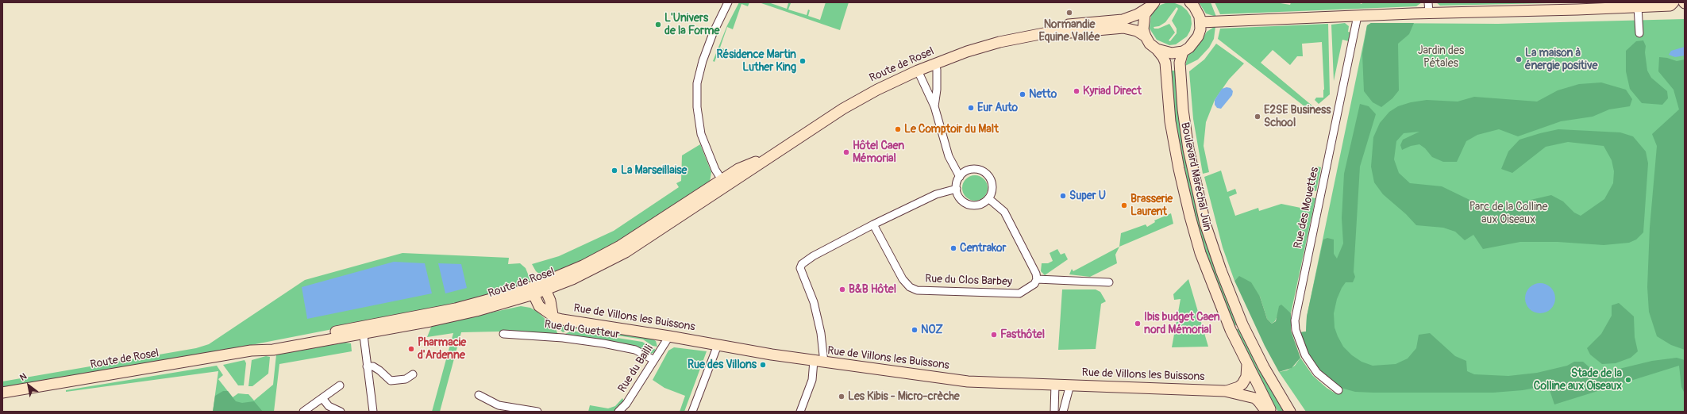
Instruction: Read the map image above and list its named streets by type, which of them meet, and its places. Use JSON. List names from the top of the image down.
{
  "streets": {
    "street": [
      "Route de Rosel",
      "Boulevard Maréchal Juin",
      "Rue des Mouettes",
      "Rue du Clos Barbey",
      "Rue de Villons les Buissons",
      "Rue du Guetteur",
      "Rue du Bailli"
    ]
  },
  "crossings": [
    ["Route de Rosel", "Boulevard Maréchal Juin"],
    ["Route de Rosel", "Rue de Villons les Buissons"],
    ["Rue de Villons les Buissons", "Rue du Bailli"],
    ["Rue du Guetteur", "Rue du Bailli"]
  ],
  "parks": ["Jardin des Pétales", "Parc de la Colline aux Oiseaux"],
  "places": [
    "Normandie Equine Vallée",
    "L'Univers de la Forme",
    "La maison à énergie positive",
    "Résidence Martin Luther King",
    "Kyriad Direct",
    "Netto",
    "Eur Auto",
    "E2SE Business School",
    "Le Comptoir du Malt",
    "Hôtel Caen Mémorial",
    "La Marseillaise",
    "Super U",
    "Brasserie Laurent",
    "Centrakor",
    "B&B Hôtel",
    "Ibis budget Caen nord Mémorial",
    "NOZ",
    "Fasthôtel",
    "Pharmacie d'Ardenne",
    "Rue des Villons",
    "Stade de la Colline aux Oiseaux",
    "Les Kibis - Micro-crèche"
  ],
  "north": "top left"
}
